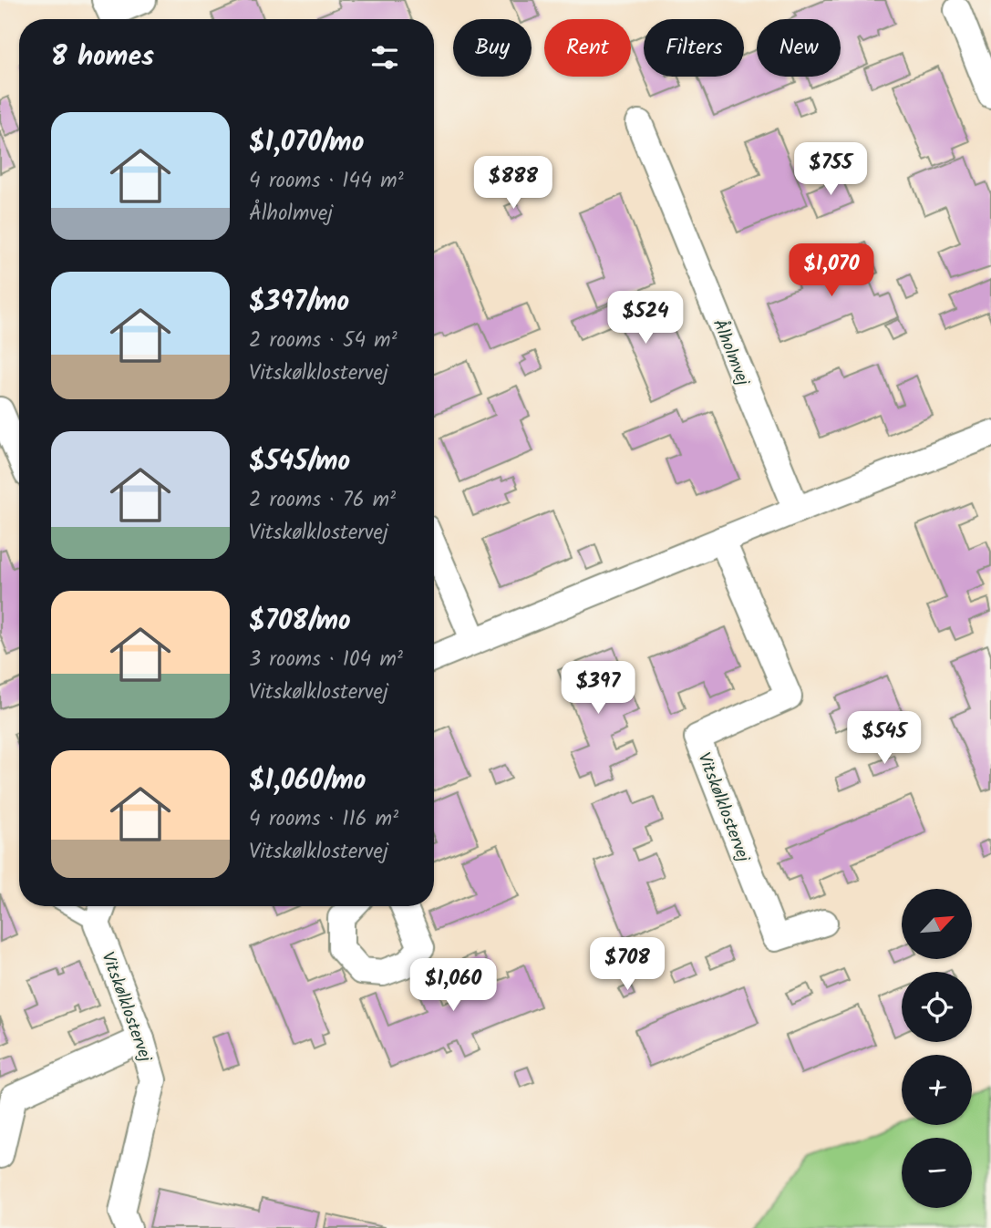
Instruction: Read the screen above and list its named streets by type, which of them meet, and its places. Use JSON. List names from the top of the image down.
{
  "streets": {
    "street": ["Ålholmvej", "Vitskølklostervej"]
  },
  "north": "top right",
  "page": {
    "chip": [
      "Buy",
      "Rent",
      "Filters",
      "New"
    ],
    "heading": "8 homes",
    "list": [
      {
        "name": "$1,070/mo",
        "note": "4 rooms · 144 m² · Ålholmvej"
      },
      {
        "name": "$397/mo",
        "note": "2 rooms · 54 m² · Vitskølklostervej"
      },
      {
        "name": "$545/mo",
        "note": "2 rooms · 76 m² · Vitskølklostervej"
      },
      {
        "name": "$708/mo",
        "note": "3 rooms · 104 m² · Vitskølklostervej"
      },
      {
        "name": "$1,060/mo",
        "note": "4 rooms · 116 m² · Vitskølklostervej"
      }
    ],
    "price": [
      "$755",
      "$888",
      "$1,070",
      "$524",
      "$397",
      "$545",
      "$708",
      "$1,060"
    ],
    "map_buttons": ["+", "−"]
  }
}
